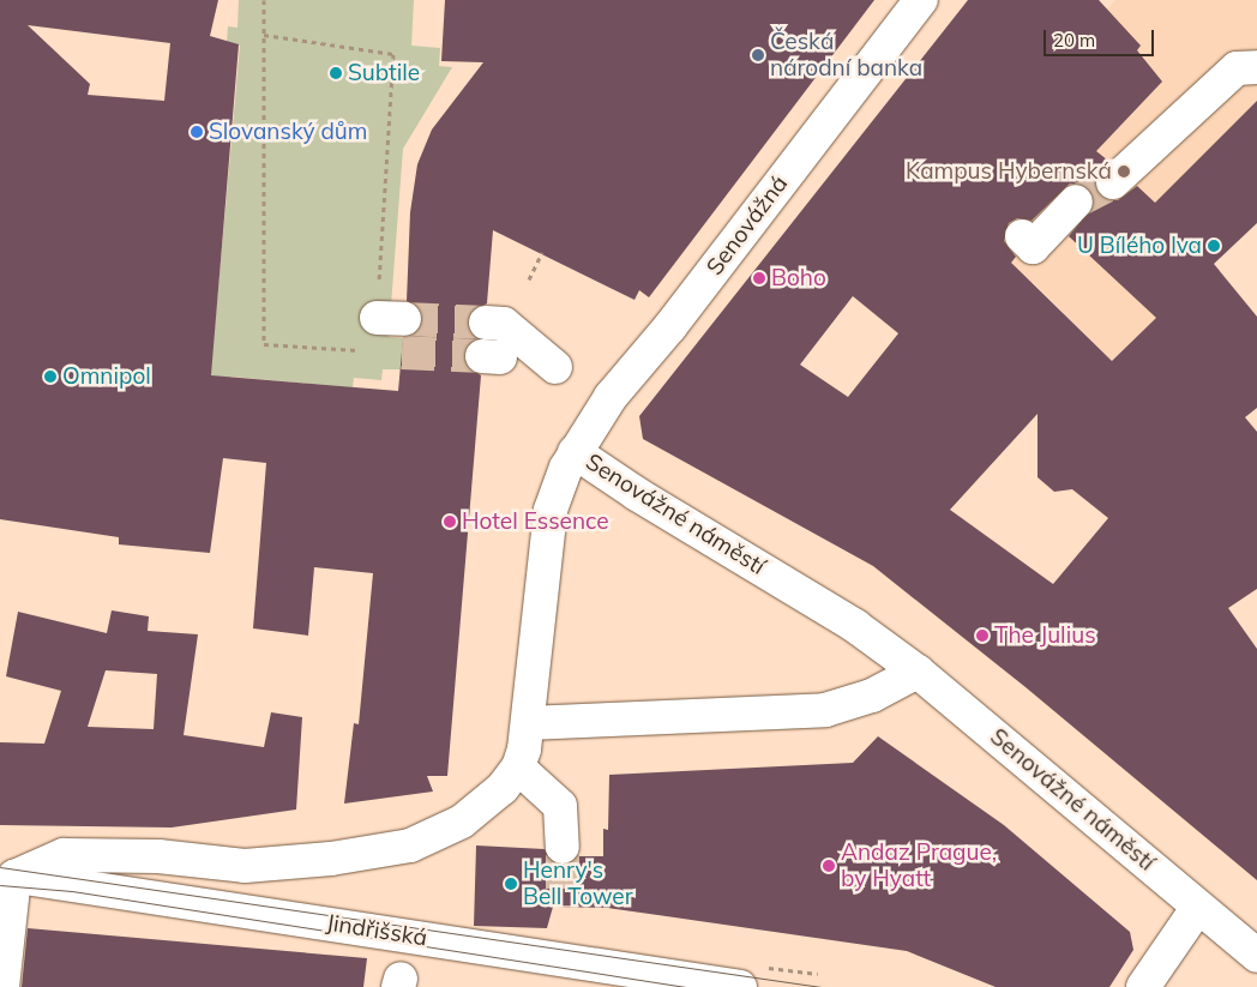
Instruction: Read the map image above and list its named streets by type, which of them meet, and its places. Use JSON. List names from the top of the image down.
{
  "streets": {
    "street": ["Senovážná", "Senovážné náměstí", "Jindřišská"]
  },
  "crossings": [
    ["Senovážná", "Senovážné náměstí"]
  ],
  "places": [
    "Česká národní banka",
    "Subtile",
    "Slovanský dům",
    "Kampus Hybernská",
    "U Bílého lva",
    "Boho",
    "Omnipol",
    "Hotel Essence",
    "The Julius",
    "Andaz Prague, by Hyatt",
    "Henry's Bell Tower"
  ],
  "scale_bar": "20 m"
}
